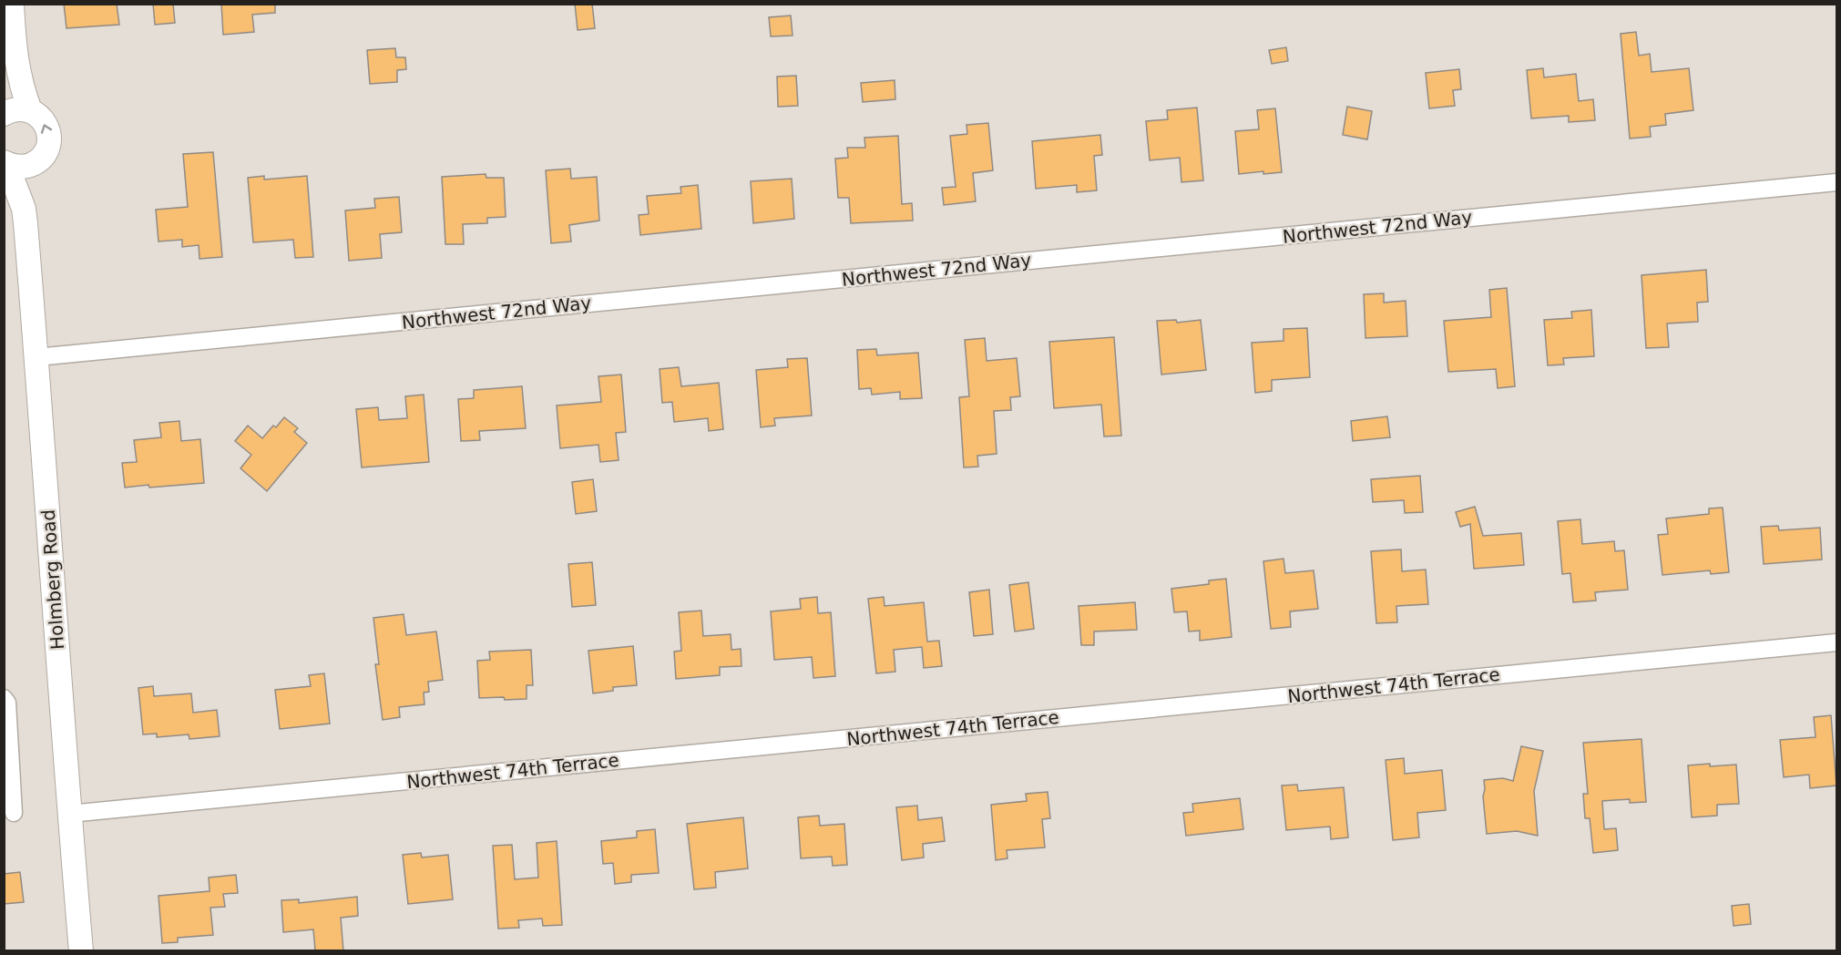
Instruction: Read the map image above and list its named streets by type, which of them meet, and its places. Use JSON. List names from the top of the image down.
{
  "streets": {
    "street": ["Northwest 72nd Way", "Holmberg Road", "Northwest 74th Terrace"]
  },
  "crossings": [
    ["Northwest 72nd Way", "Holmberg Road"],
    ["Holmberg Road", "Northwest 74th Terrace"]
  ]
}
